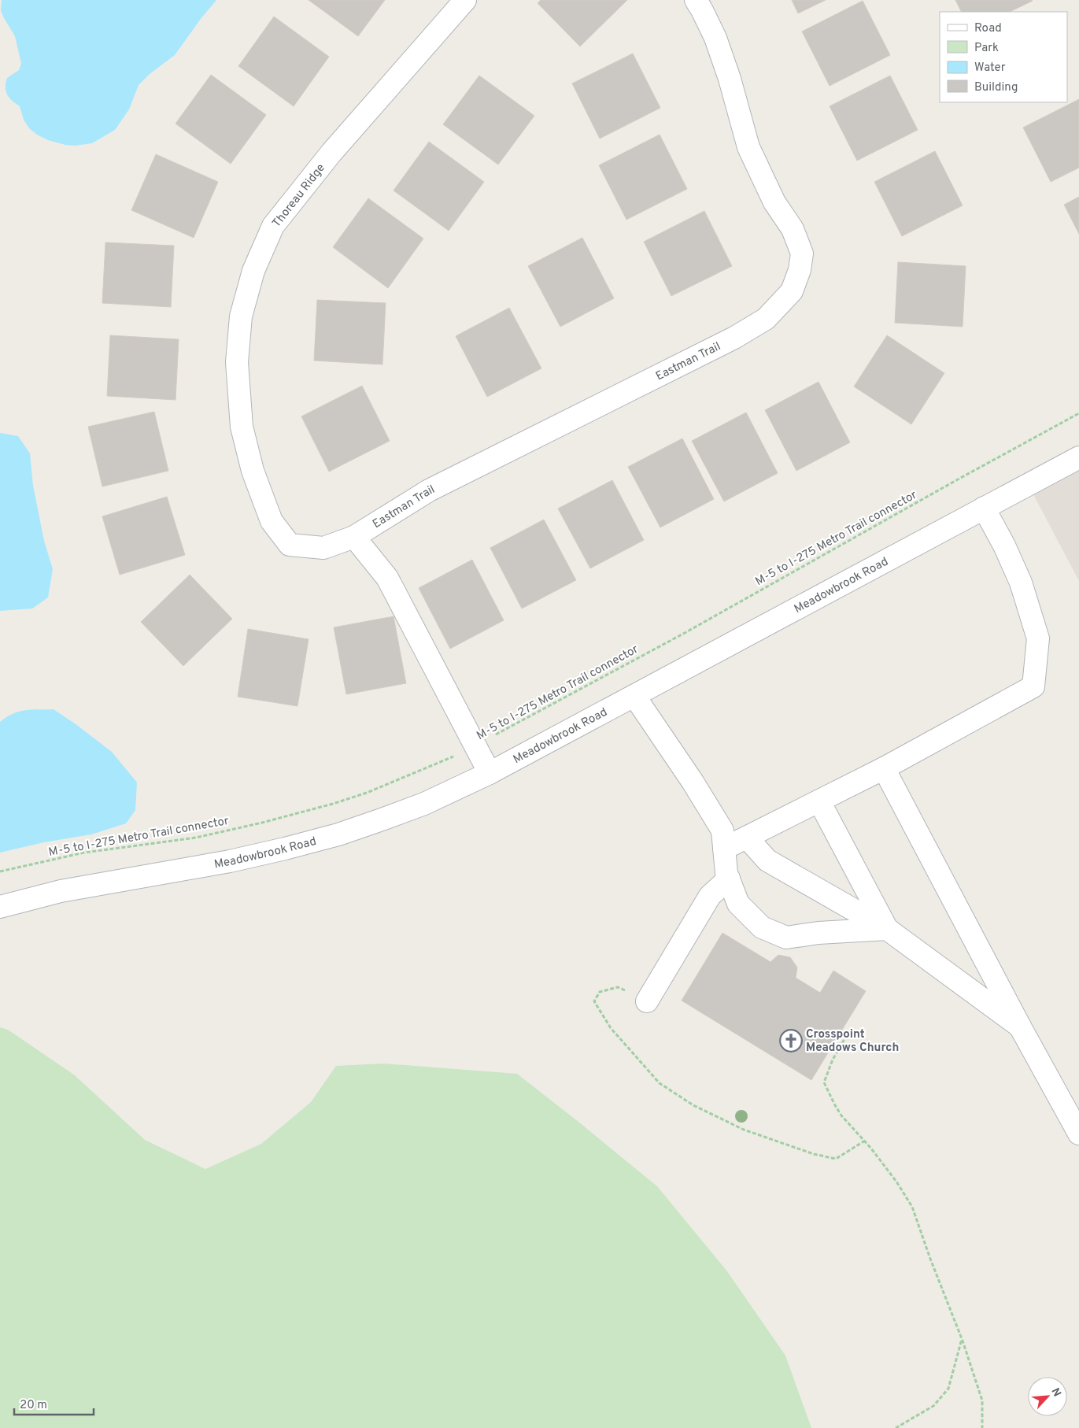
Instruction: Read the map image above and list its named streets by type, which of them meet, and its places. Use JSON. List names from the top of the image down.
{
  "streets": {
    "street": ["Thoreau Ridge", "Eastman Trail", "Meadowbrook Road"],
    "path": ["M-5 to I-275 Metro Trail connector"]
  },
  "crossings": [
    ["Thoreau Ridge", "Eastman Trail"]
  ],
  "places": {
    "church": ["Crosspoint Meadows Church"]
  },
  "legend": [
    "Road",
    "Park",
    "Water",
    "Building"
  ],
  "scale_bar": "20 m",
  "north": "top right"
}
